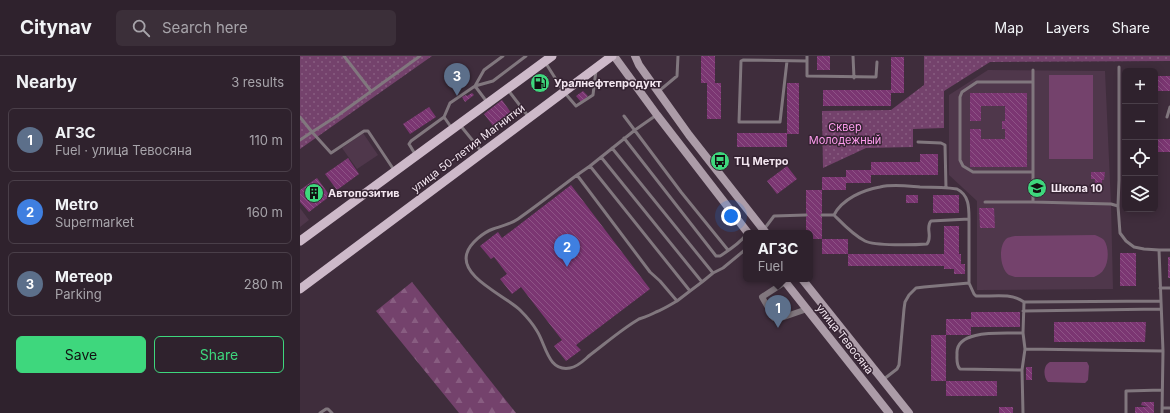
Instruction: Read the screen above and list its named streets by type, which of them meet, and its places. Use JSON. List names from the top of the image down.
{
  "streets": {
    "main road": ["улица 50-летия Магнитки"],
    "street": ["улица Тевосяна"]
  },
  "parks": ["Сквер Молодежный"],
  "places": {
    "fuel station": ["Уралнефтепродукт"],
    "bus stop": ["ТЦ Метро"],
    "school or university": ["Школа 10"],
    "building": ["Автопозитив"]
  },
  "page": {
    "header": "Citynav",
    "search": "Search here",
    "nav": ["Map", "Layers", "Share"],
    "heading": ["Nearby", "3 results"],
    "pins": ["3", "2", "1"],
    "map_buttons": ["+", "−"],
    "list": [
      {
        "mark": "1",
        "name": "АГЗС",
        "note": "Fuel · улица Тевосяна",
        "value": "110 m"
      },
      {
        "mark": "2",
        "name": "Metro",
        "note": "Supermarket",
        "value": "160 m"
      },
      {
        "mark": "3",
        "name": "Метеор",
        "note": "Parking",
        "value": "280 m"
      }
    ],
    "popup": ["АГЗС", "Fuel"],
    "buttons": ["Save", "Share"]
  }
}
